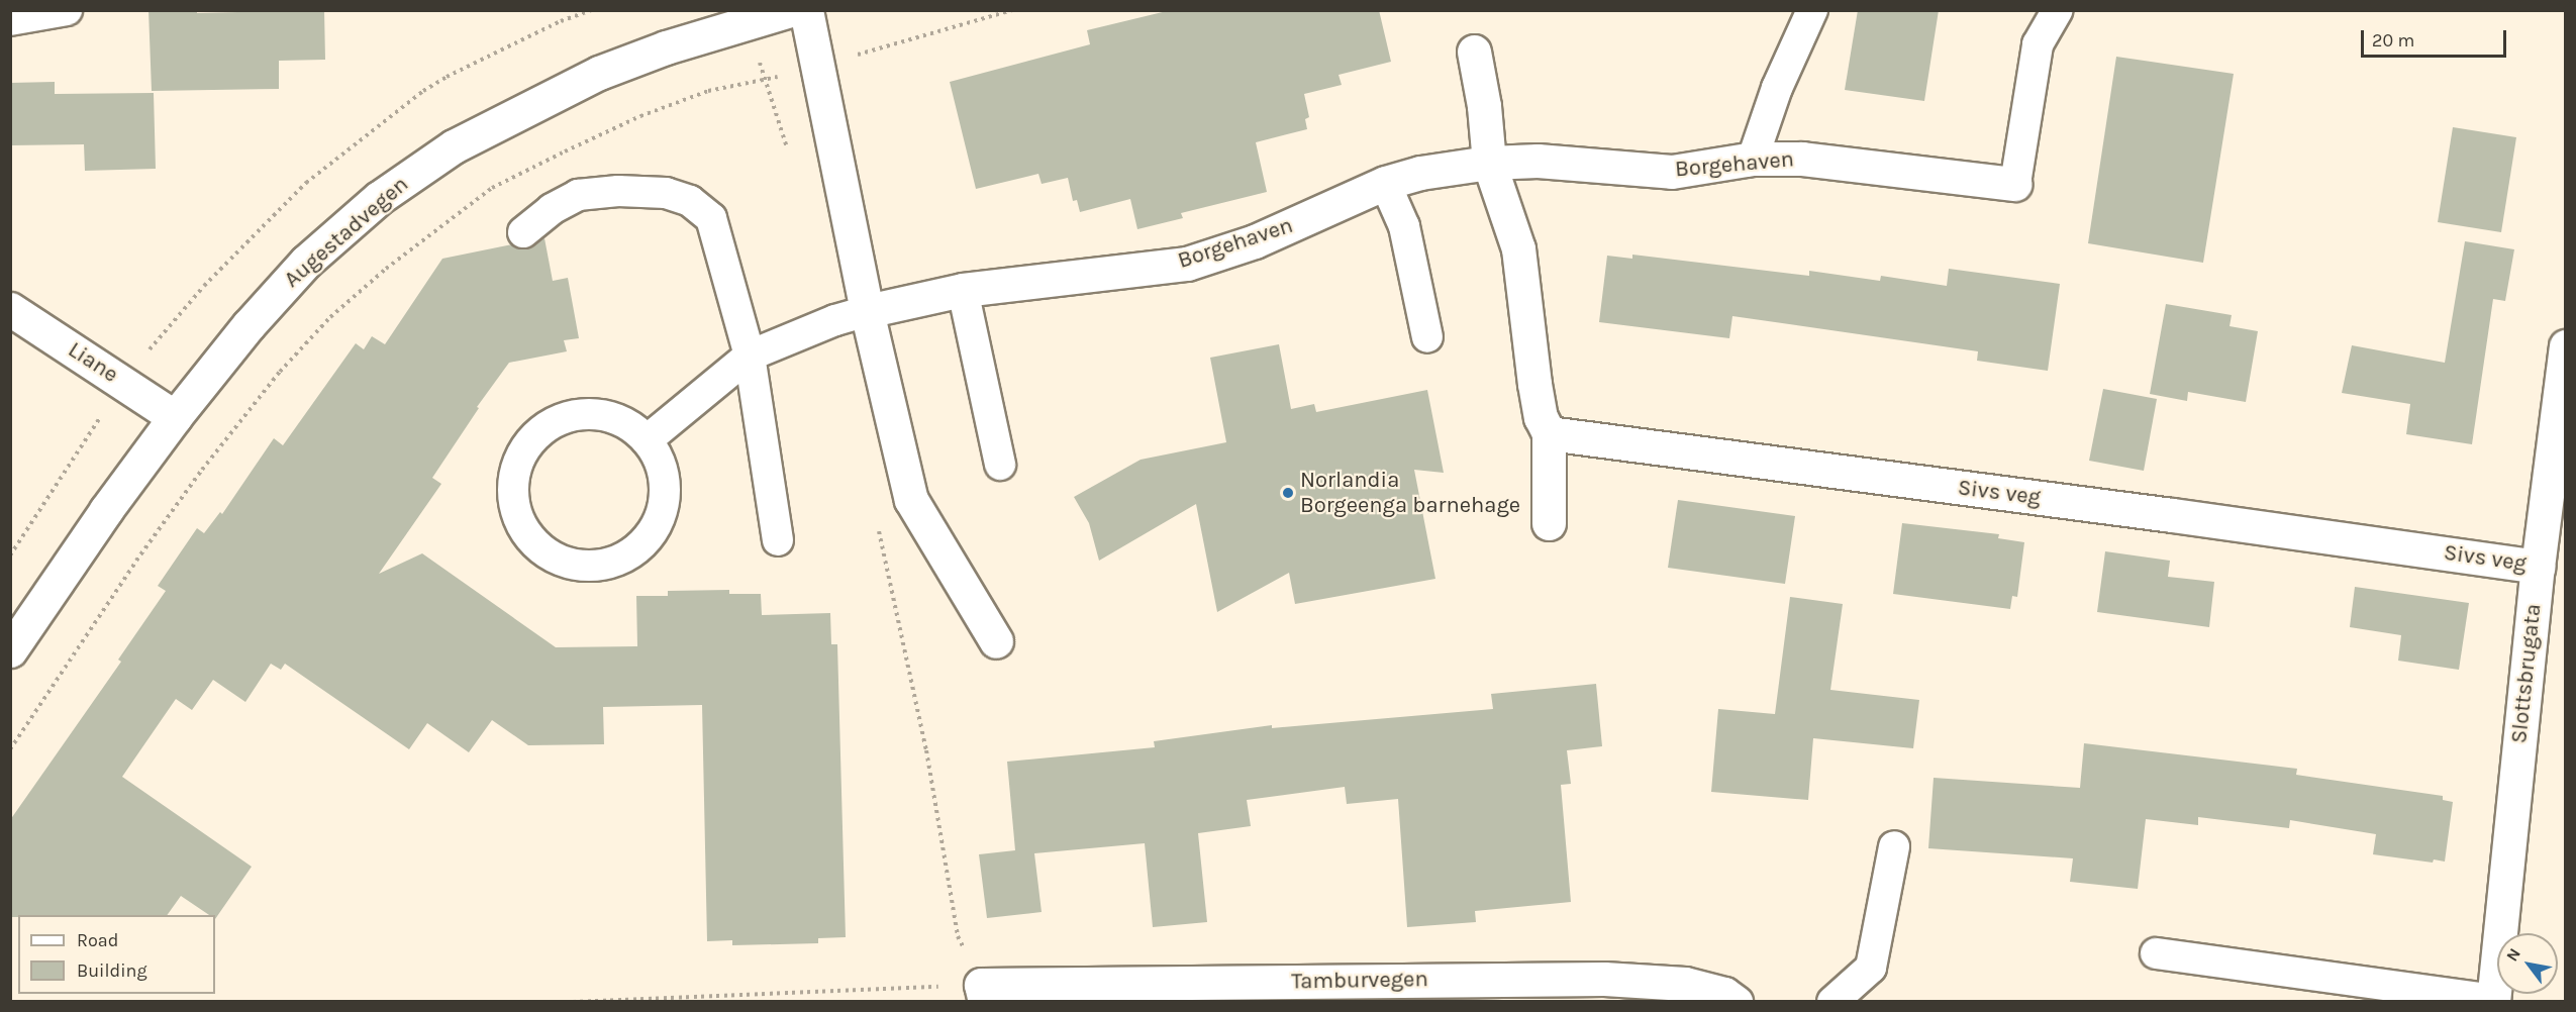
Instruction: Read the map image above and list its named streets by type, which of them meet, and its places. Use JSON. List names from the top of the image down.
{
  "streets": {
    "street": [
      "Borgehaven",
      "Augestadvegen",
      "Liane",
      "Sivs veg",
      "Slottsbrugata",
      "Tamburvegen"
    ]
  },
  "crossings": [
    ["Augestadvegen", "Liane"],
    ["Sivs veg", "Slottsbrugata"]
  ],
  "places": ["Norlandia Borgeenga barnehage"],
  "legend": ["Road", "Building"],
  "scale_bar": "20 m",
  "north": "top left"
}
